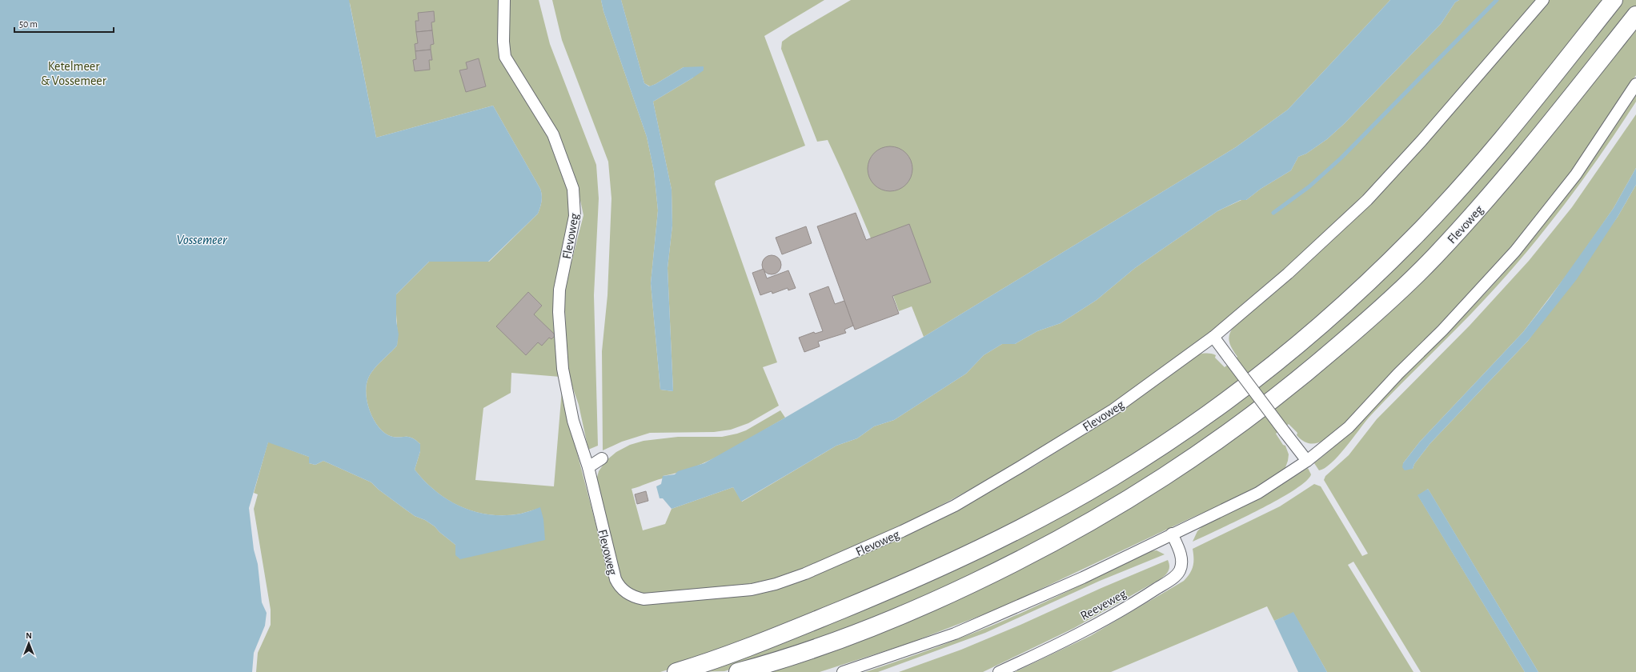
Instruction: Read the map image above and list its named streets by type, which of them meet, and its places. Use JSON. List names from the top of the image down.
{
  "streets": {
    "highway": ["Flevoweg"],
    "street": ["Reeveweg"]
  },
  "water": ["Vossemeer"],
  "parks": ["Ketelmeer & Vossemeer"],
  "scale_bar": "50 m",
  "north": "top"
}
